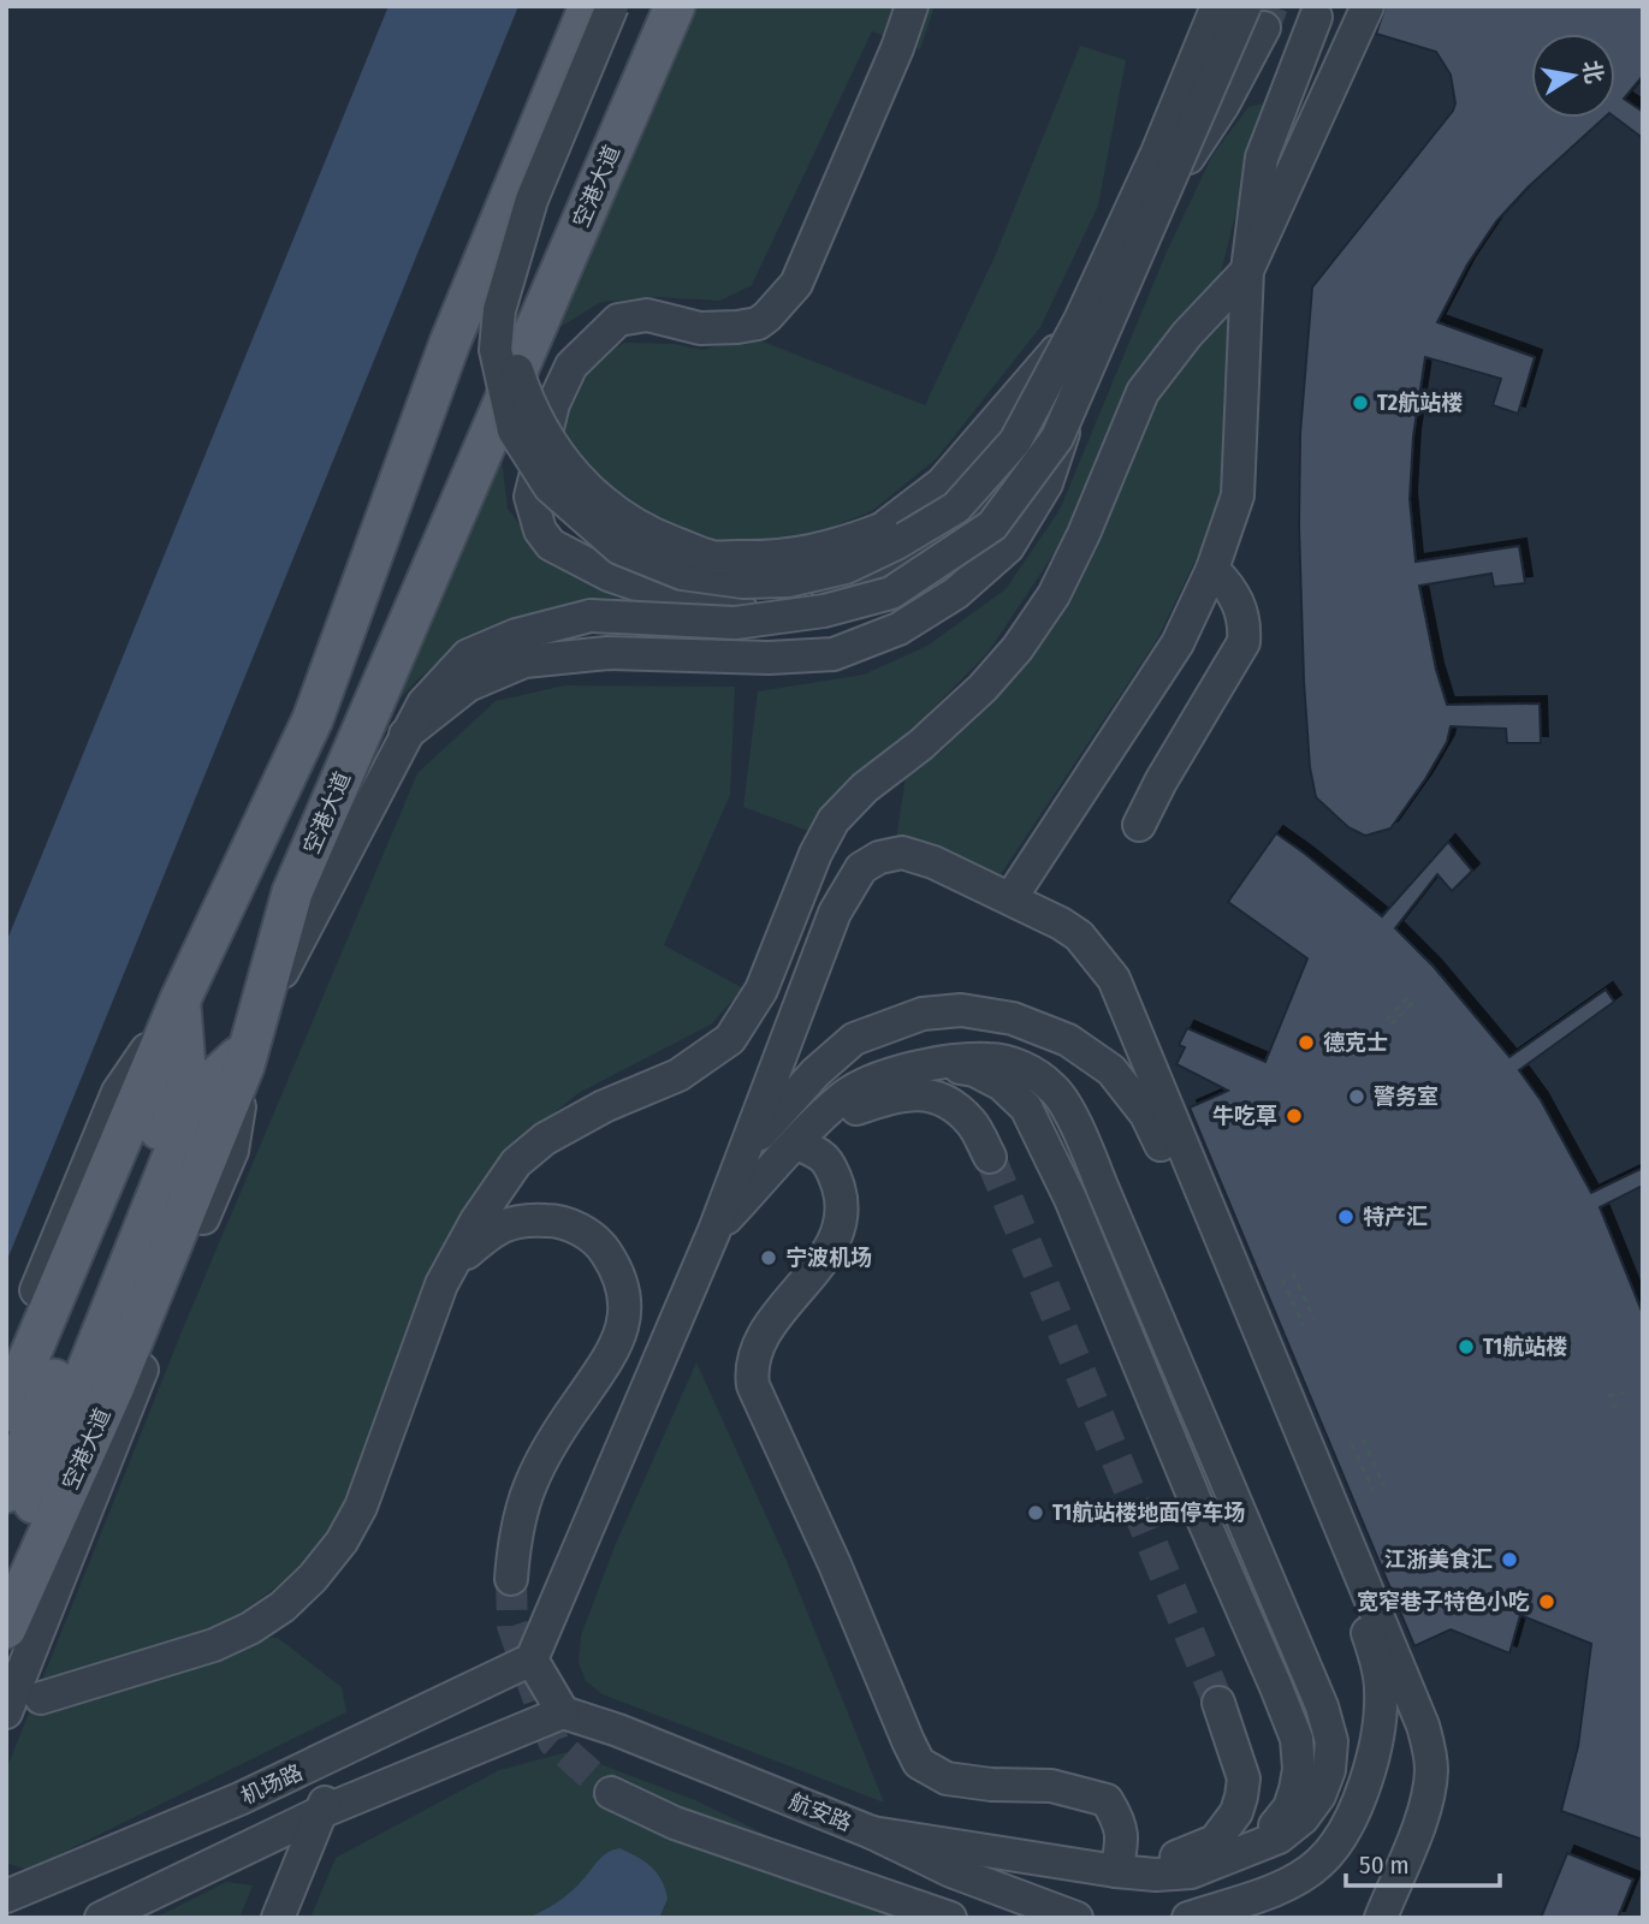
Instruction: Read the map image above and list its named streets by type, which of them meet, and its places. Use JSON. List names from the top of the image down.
{
  "streets": {
    "main road": ["空港大道"],
    "street": ["机场路", "航安路"]
  },
  "places": [
    "T2航站楼",
    "德克士",
    "警务室",
    "牛吃草",
    "特产汇",
    "宁波机场",
    "T1航站楼",
    "T1航站楼地面停车场",
    "江浙美食汇",
    "宽窄巷子特色小吃"
  ],
  "scale_bar": "50 m",
  "north": "right"
}
